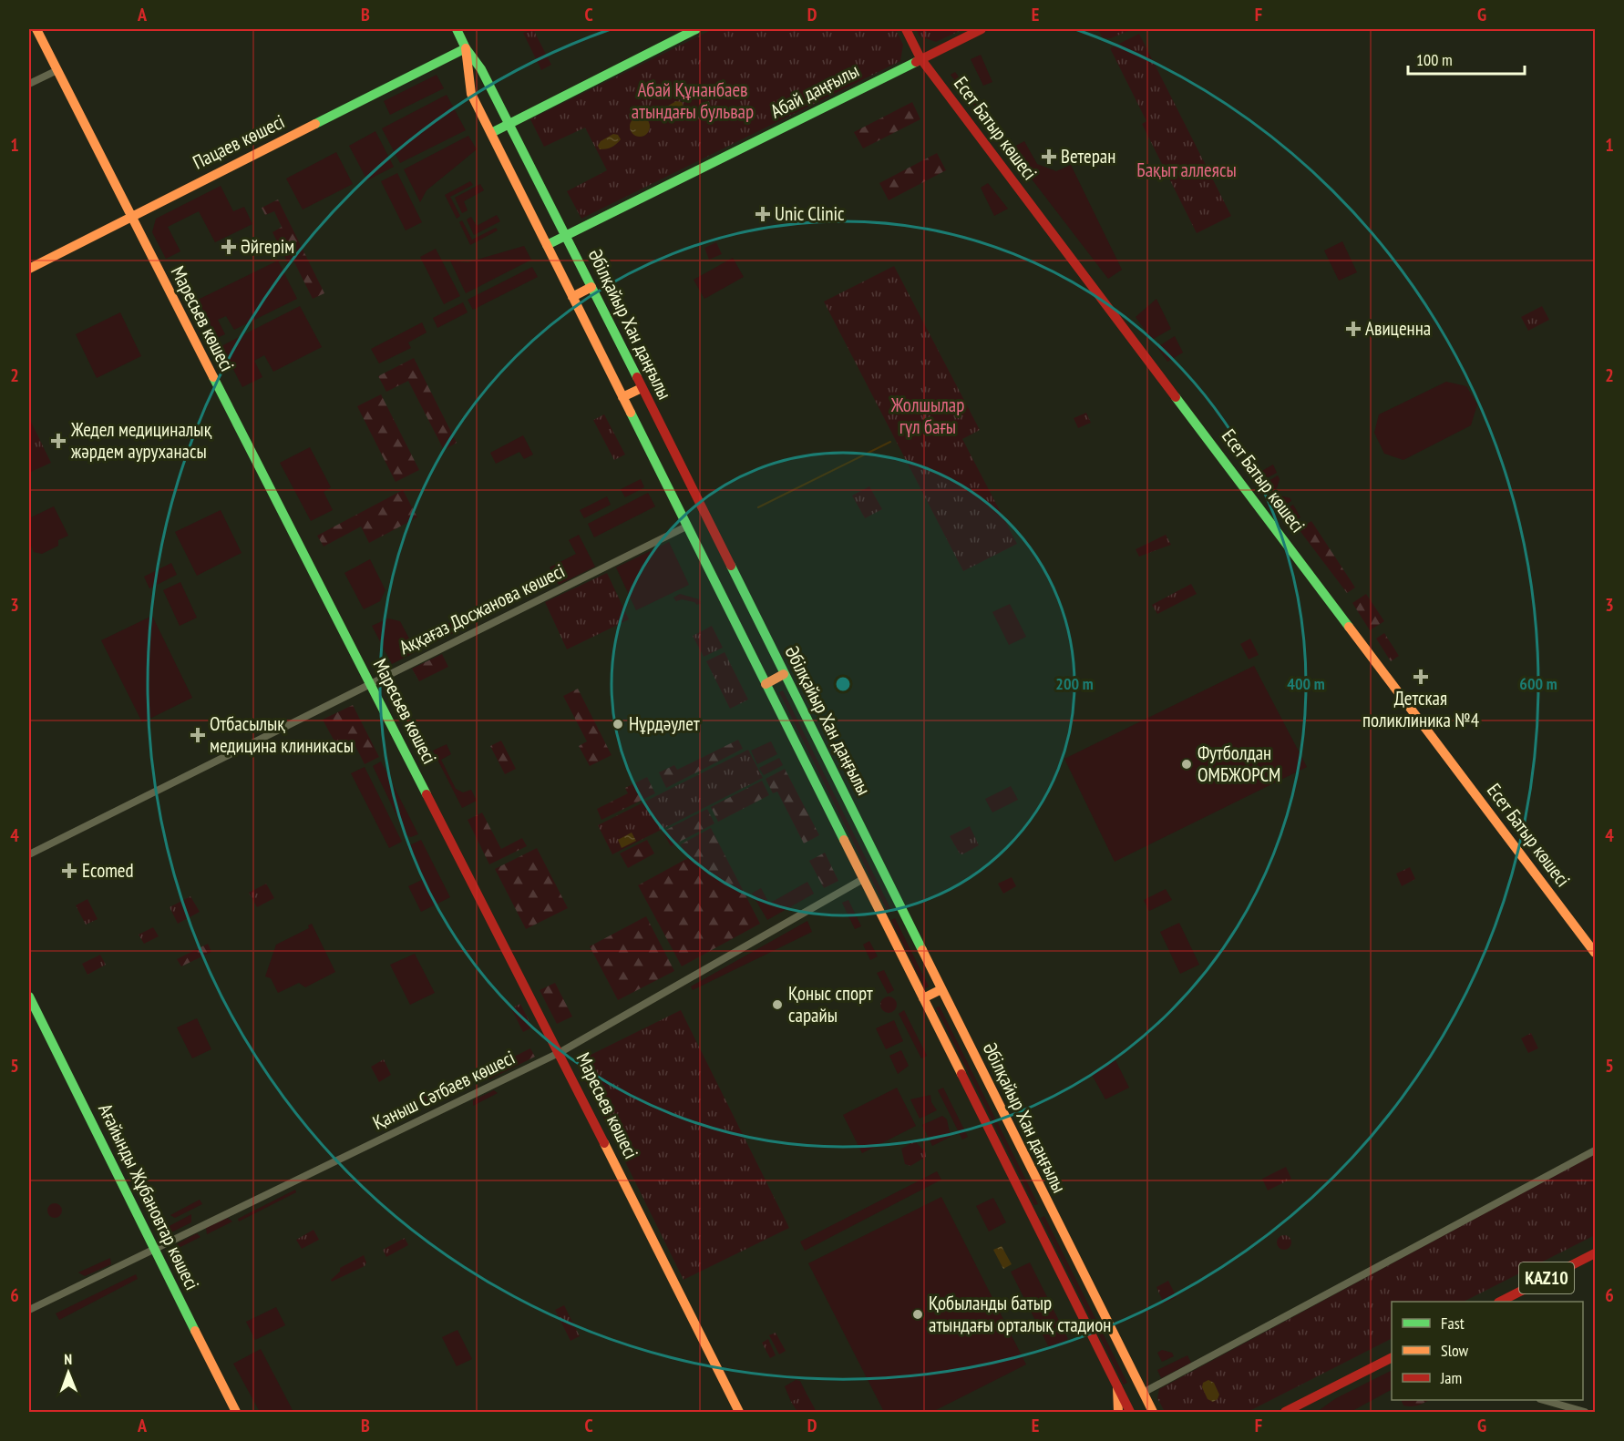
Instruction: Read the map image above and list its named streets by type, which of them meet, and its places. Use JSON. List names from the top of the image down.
{
  "streets": {
    "main road": [
      "Абай даңғылы",
      "Есет Батыр көшесі",
      "Пацаев көшесі",
      "Маресьев көшесі",
      "Әбілқайыр Хан даңғылы",
      "Ағайынды Жұбановтар көшесі",
      "KAZ10"
    ],
    "street": ["Аққағаз Досжанова көшесі", "Қаныш Сәтбаев көшесі"]
  },
  "crossings": [
    ["Абай даңғылы", "Есет Батыр көшесі"],
    ["Абай даңғылы", "Әбілқайыр Хан даңғылы"],
    ["Пацаев көшесі", "Маресьев көшесі"],
    ["Пацаев көшесі", "Әбілқайыр Хан даңғылы"],
    ["Маресьев көшесі", "Аққағаз Досжанова көшесі"],
    ["Маресьев көшесі", "Қаныш Сәтбаев көшесі"],
    ["Әбілқайыр Хан даңғылы", "Аққағаз Досжанова көшесі"],
    ["Әбілқайыр Хан даңғылы", "Қаныш Сәтбаев көшесі"],
    ["Қаныш Сәтбаев көшесі", "Ағайынды Жұбановтар көшесі"]
  ],
  "parks": ["Абай Құнанбаев атындағы бульвар", "Бақыт аллеясы", "Жолшылар гүл бағы"],
  "places": {
    "health": [
      "Ветеран",
      "Unic Clinic",
      "Әйгерім",
      "Авиценна",
      "Жедел медициналық жәрдем ауруханасы",
      "Детская поликлиника №4",
      "Отбасылық медицина клиникасы",
      "Ecomed"
    ],
    "other": [
      "Нұрдәулет",
      "Футболдан ОМБЖОРСМ",
      "Қоныс спорт сарайы",
      "Қобыланды батыр атындағы орталық стадион"
    ]
  },
  "legend": ["Fast", "Slow", "Jam"],
  "scale_bar": "100 m",
  "north": "top",
  "grid": {
    "columns": [
      "A",
      "B",
      "C",
      "D",
      "E",
      "F",
      "G"
    ],
    "rows": [
      "1",
      "2",
      "3",
      "4",
      "5",
      "6"
    ]
  },
  "rings": ["200 m", "400 m", "600 m"]
}
